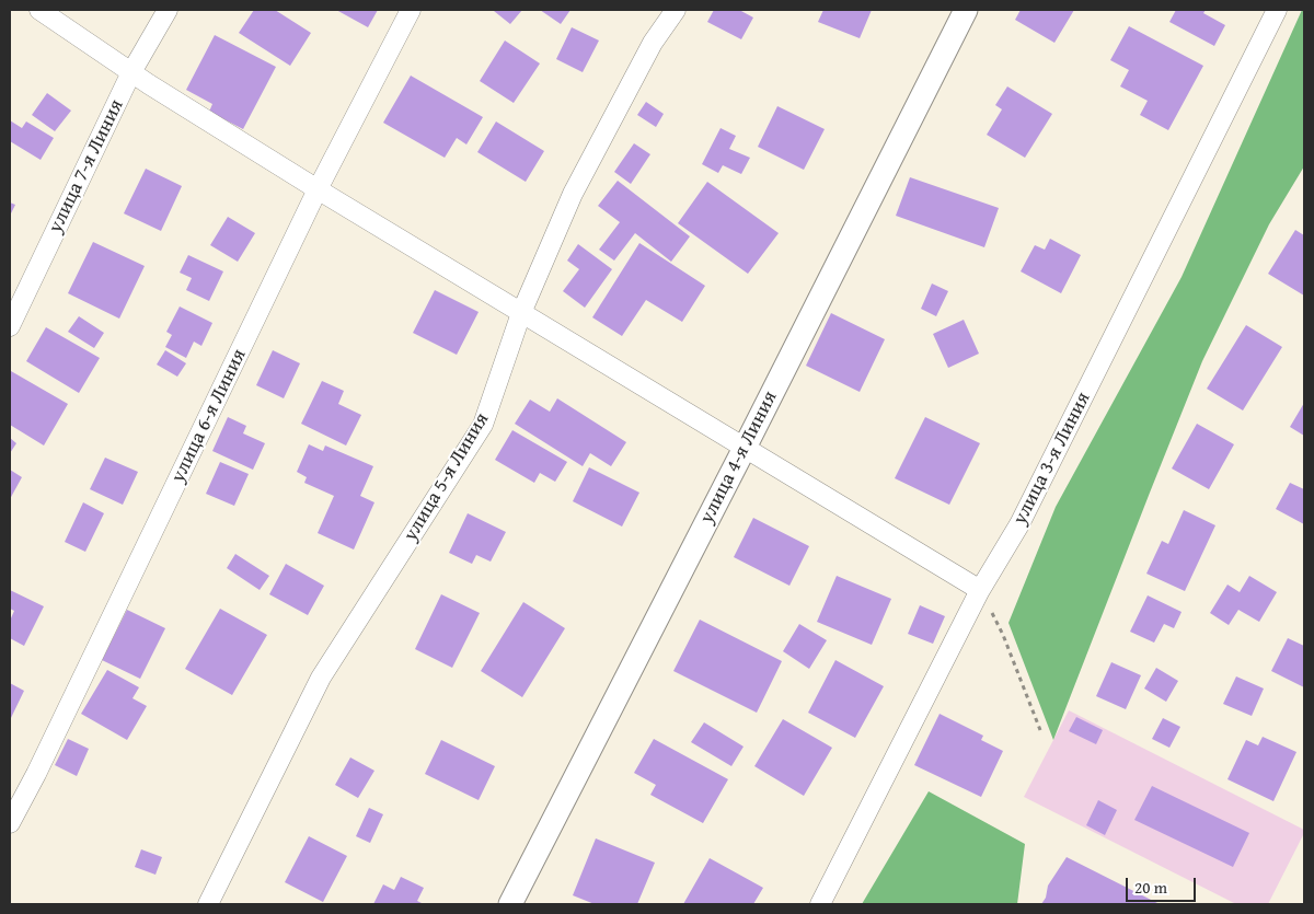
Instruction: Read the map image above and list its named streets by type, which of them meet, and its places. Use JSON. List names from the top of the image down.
{
  "streets": {
    "street": [
      "улица 7-я Линия",
      "улица 6-я Линия",
      "улица 4-я Линия",
      "улица 3-я Линия",
      "улица 5-я Линия"
    ]
  },
  "scale_bar": "20 m"
}
